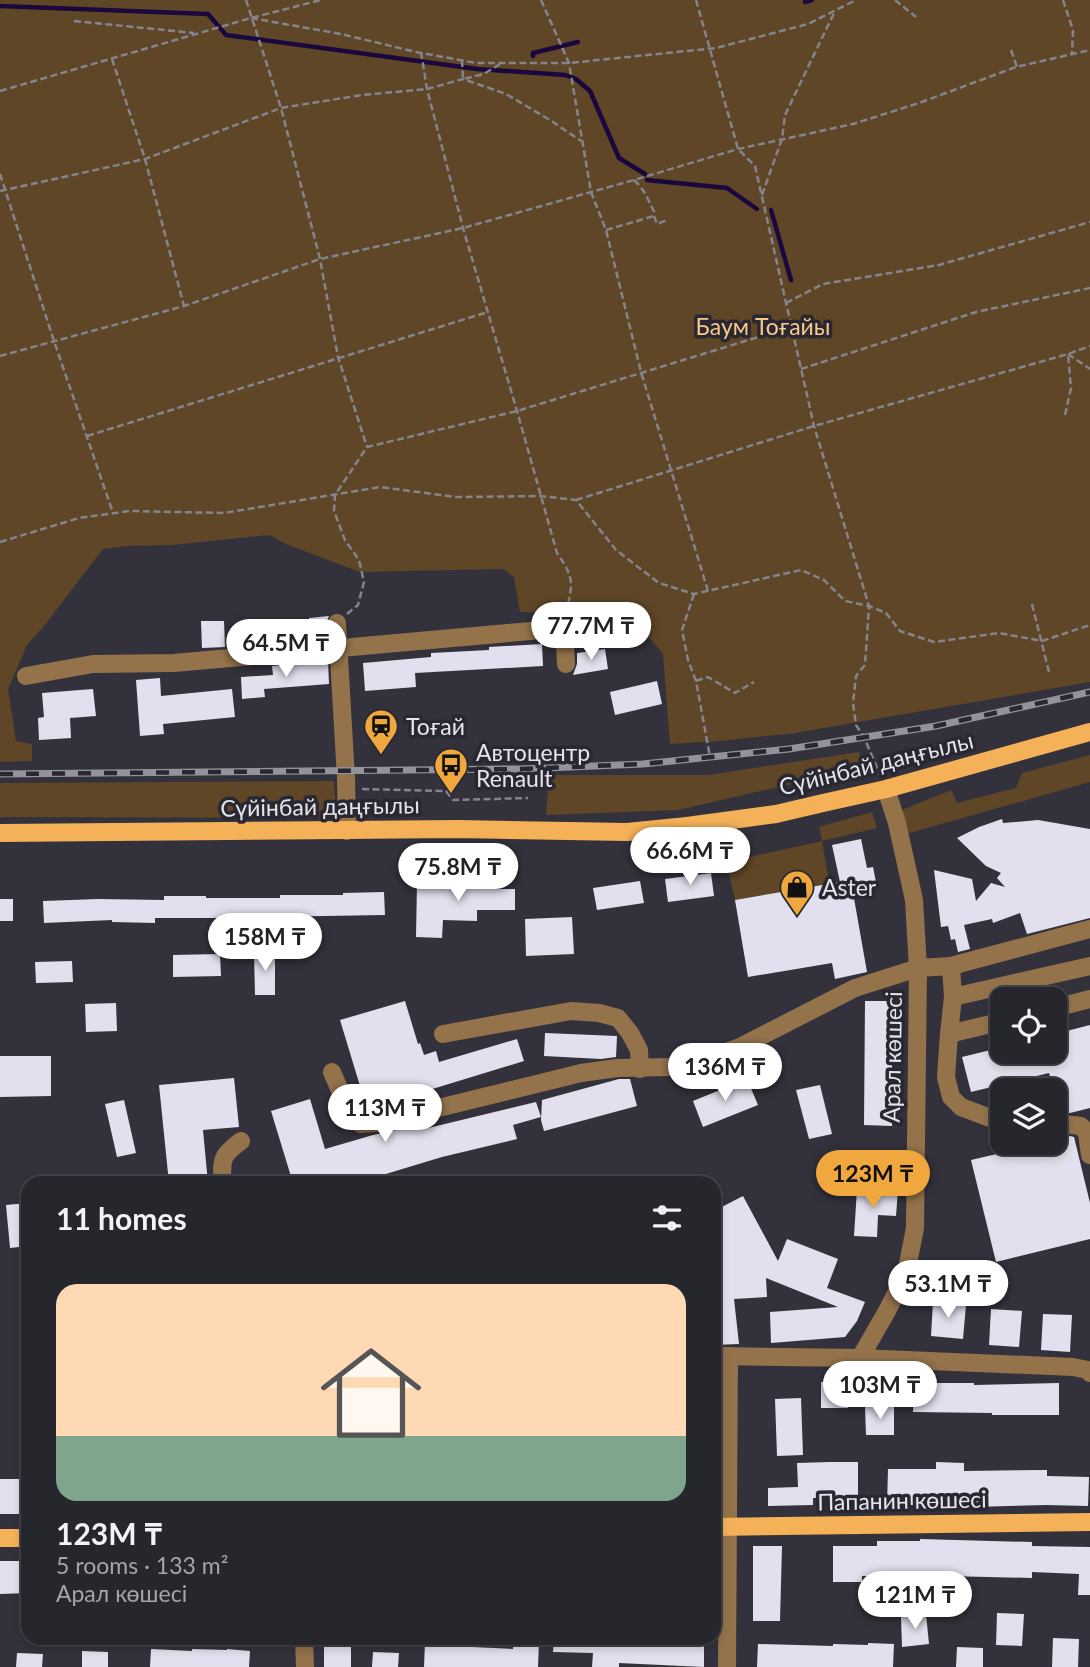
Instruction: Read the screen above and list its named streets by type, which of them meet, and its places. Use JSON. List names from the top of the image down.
{
  "streets": {
    "main road": ["Сүйінбай даңғылы", "Папанин көшесі"],
    "street": ["Арал көшесі"]
  },
  "crossings": [
    ["Сүйінбай даңғылы", "Арал көшесі"]
  ],
  "parks": ["Баум Тоғайы"],
  "places": {
    "station": ["Тоғай"],
    "bus stop": ["Автоцентр Renault"],
    "shop": ["Aster"]
  },
  "page": {
    "price": [
      "77.7M ₸",
      "64.5M ₸",
      "66.6M ₸",
      "75.8M ₸",
      "158M ₸",
      "136M ₸",
      "113M ₸",
      "123M ₸",
      "53.1M ₸",
      "103M ₸",
      "121M ₸"
    ],
    "heading": "11 homes",
    "list": [
      {
        "name": "123M ₸",
        "note": "5 rooms · 133 m² · Арал көшесі"
      }
    ]
  }
}
